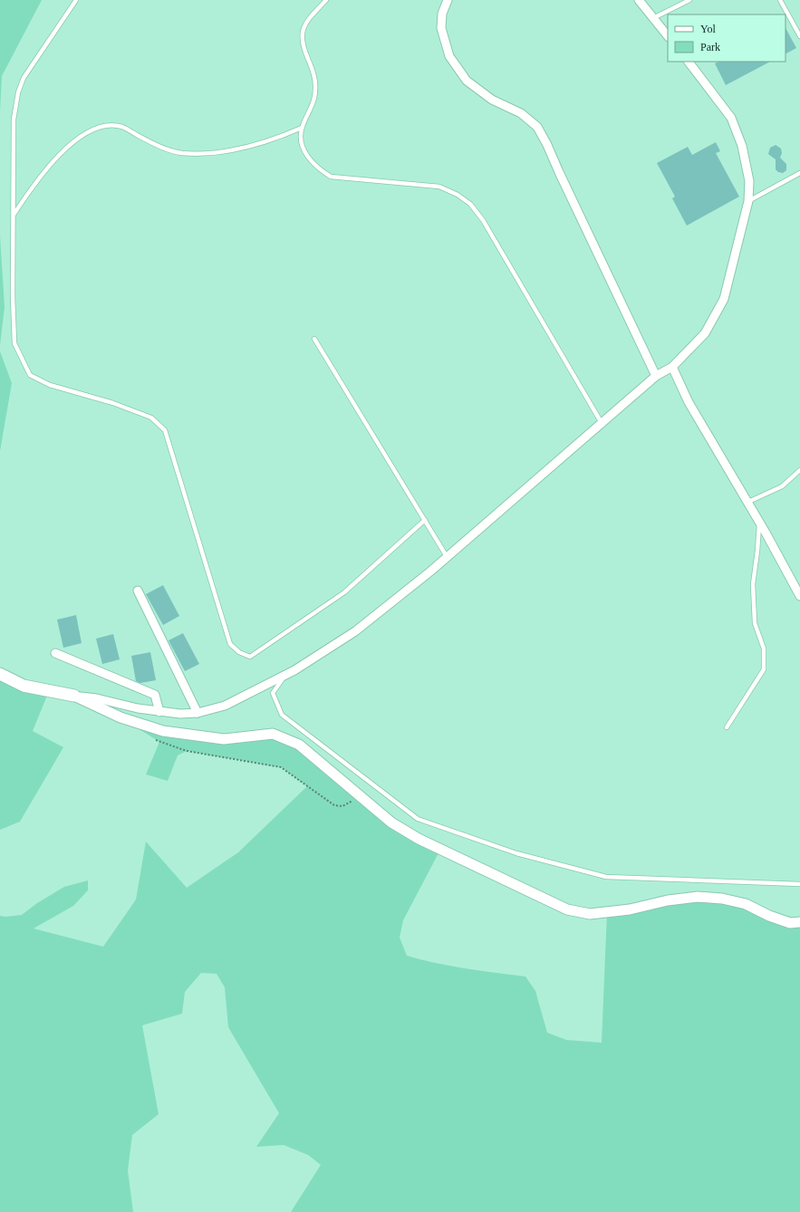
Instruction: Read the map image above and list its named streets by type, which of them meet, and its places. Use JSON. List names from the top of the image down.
{
  "legend": ["Yol", "Park"]
}
